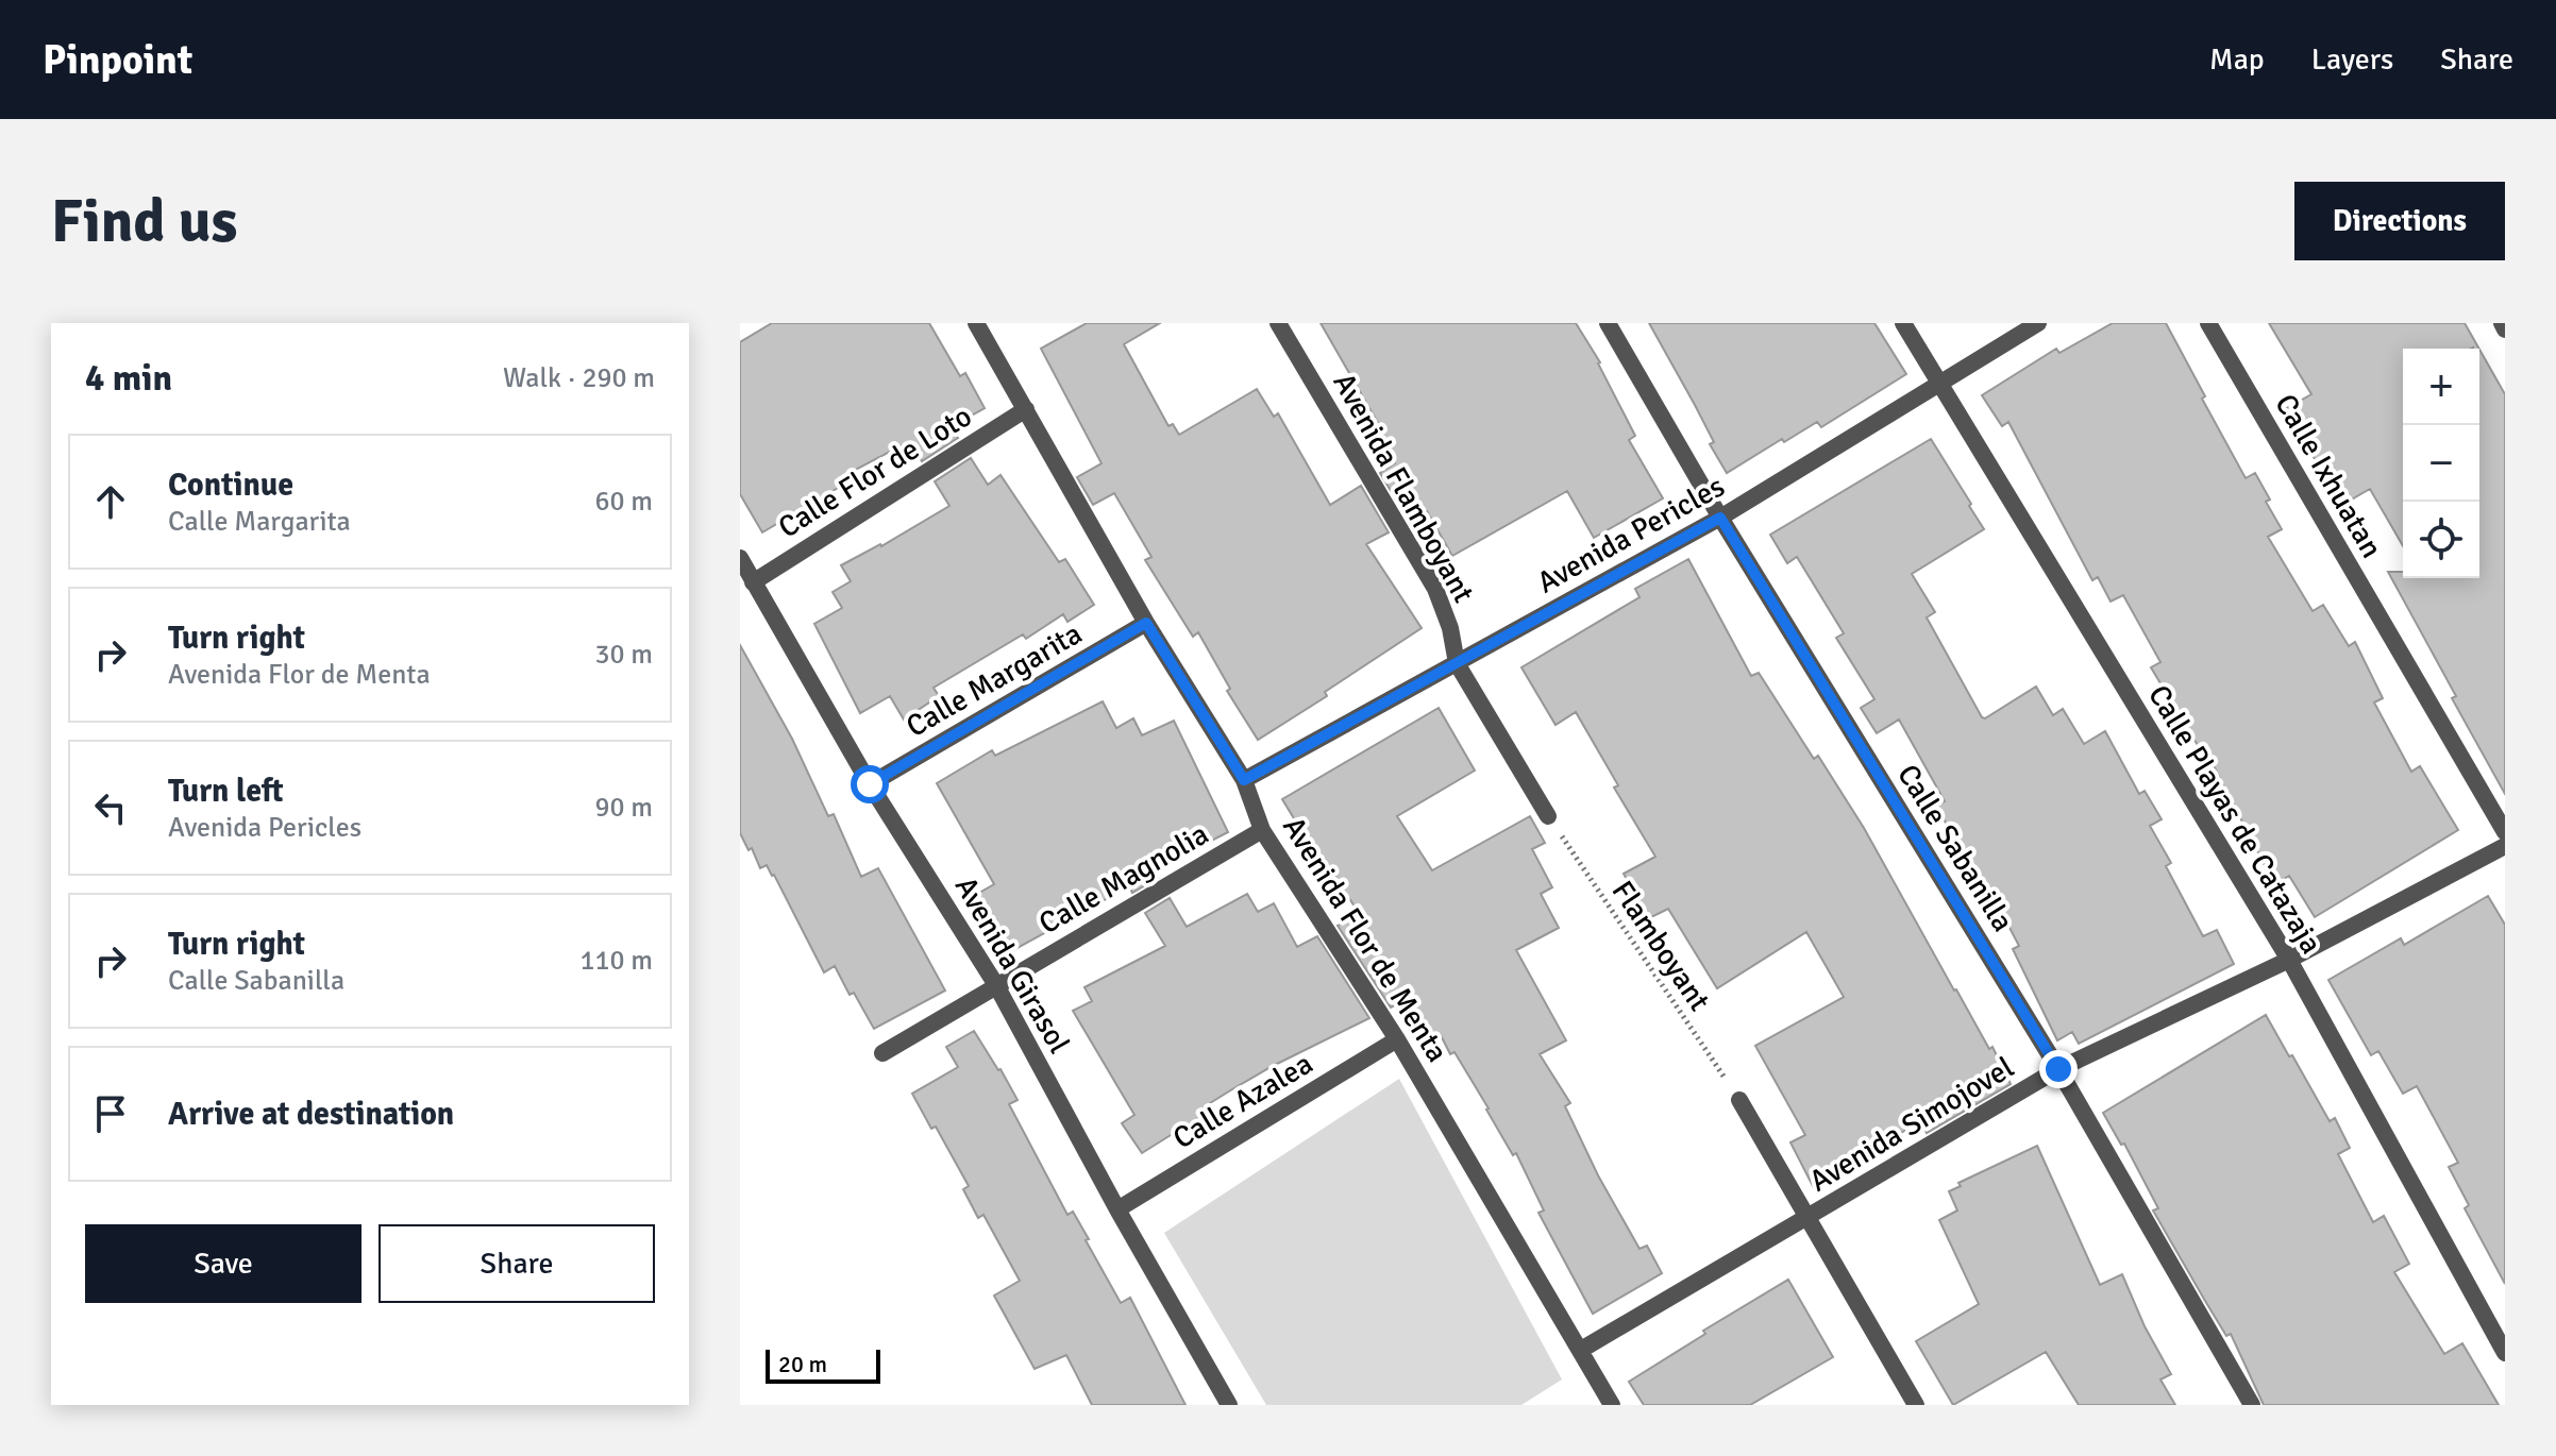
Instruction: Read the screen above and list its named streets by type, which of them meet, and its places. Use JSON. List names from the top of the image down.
{
  "streets": {
    "street": [
      "Calle Flor de Loto",
      "Calle Ixhuatan",
      "Avenida Flamboyant",
      "Avenida Pericles",
      "Calle Margarita",
      "Calle Playas de Catazaja",
      "Calle Sabanilla",
      "Calle Magnolia",
      "Avenida Flor de Menta",
      "Avenida Girasol",
      "Calle Azalea",
      "Avenida Simojovel"
    ],
    "path": ["Flamboyant"]
  },
  "crossings": [
    ["Calle Flor de Loto", "Avenida Flor de Menta"],
    ["Calle Flor de Loto", "Avenida Girasol"],
    ["Avenida Flamboyant", "Avenida Pericles"],
    ["Avenida Flamboyant", "Flamboyant"],
    ["Avenida Pericles", "Calle Playas de Catazaja"],
    ["Avenida Pericles", "Calle Sabanilla"],
    ["Avenida Pericles", "Avenida Flor de Menta"],
    ["Calle Margarita", "Avenida Flor de Menta"],
    ["Calle Margarita", "Avenida Girasol"],
    ["Calle Playas de Catazaja", "Avenida Simojovel"],
    ["Calle Sabanilla", "Avenida Simojovel"],
    ["Calle Magnolia", "Avenida Flor de Menta"],
    ["Calle Magnolia", "Avenida Girasol"],
    ["Avenida Flor de Menta", "Calle Azalea"],
    ["Avenida Flor de Menta", "Avenida Simojovel"],
    ["Avenida Girasol", "Calle Azalea"]
  ],
  "scale_bar": "20 m",
  "page": {
    "header": "Pinpoint",
    "nav": ["Map", "Layers", "Share"],
    "buttons": [
      "Directions",
      ["Save", "Share"]
    ],
    "title": "Find us",
    "heading": ["4 min", "Walk · 290 m"],
    "map_buttons": ["+", "−"],
    "list": [
      ["Continue", "Calle Margarita", "60 m"],
      ["Turn right", "Avenida Flor de Menta", "30 m"],
      ["Turn left", "Avenida Pericles", "90 m"],
      ["Turn right", "Calle Sabanilla", "110 m"],
      "Arrive at destination"
    ],
    "scale": "20 m"
  }
}
